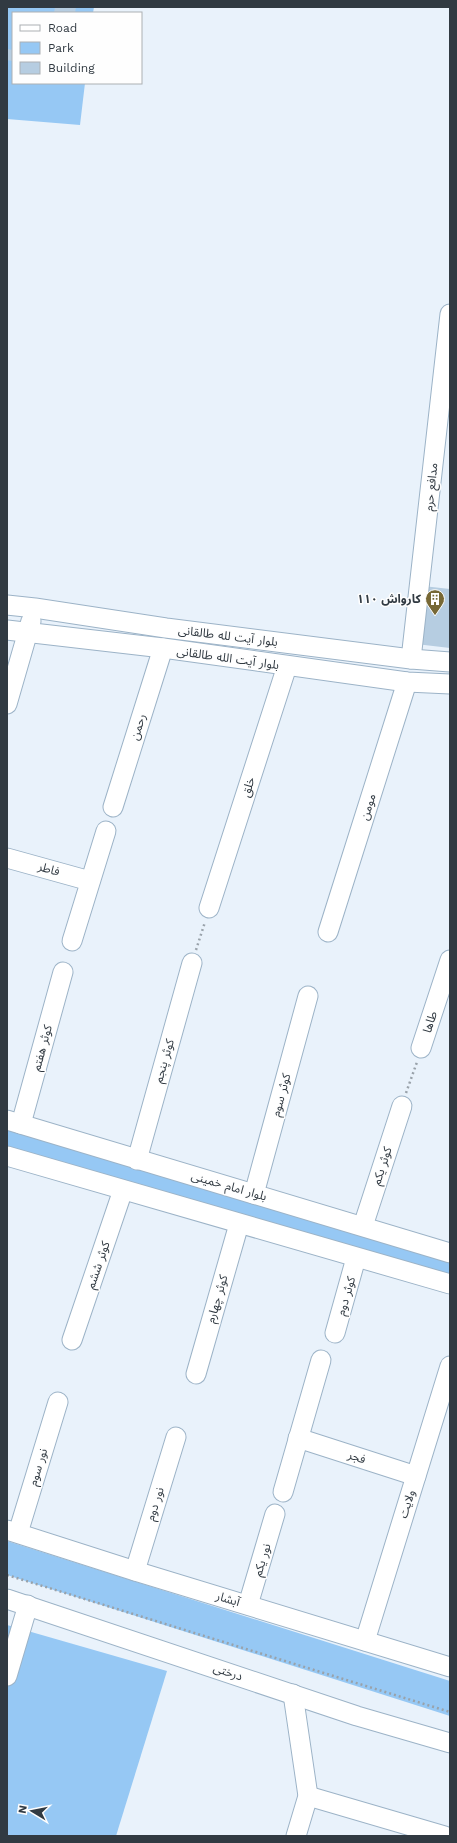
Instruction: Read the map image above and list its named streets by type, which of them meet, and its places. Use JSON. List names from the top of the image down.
{
  "streets": {
    "street": [
      "مدافع حرم",
      "بلوار آیت لله طالقانی",
      "بلوار آیت الله طالقانی",
      "رحمن",
      "خلق",
      "مومن",
      "فاطر",
      "طاها",
      "کوثر هفتم",
      "کوثر پنجم",
      "کوثر سوم",
      "کوثر یکم",
      "بلوار امام خمینی",
      "کوثر ششم",
      "کوثر دوم",
      "کوثر چهارم",
      "فجر",
      "نور سوم",
      "نور دوم",
      "ولایت",
      "نور یکم",
      "آبشار",
      "درختی"
    ]
  },
  "crossings": [
    ["مدافع حرم", "بلوار آیت لله طالقانی"],
    ["بلوار آیت الله طالقانی", "رحمن"],
    ["بلوار آیت الله طالقانی", "خلق"],
    ["بلوار آیت الله طالقانی", "مومن"],
    ["کوثر هفتم", "بلوار امام خمینی"],
    ["کوثر پنجم", "بلوار امام خمینی"],
    ["کوثر سوم", "بلوار امام خمینی"],
    ["کوثر یکم", "بلوار امام خمینی"],
    ["فجر", "ولایت"],
    ["نور سوم", "آبشار"],
    ["نور دوم", "آبشار"],
    ["ولایت", "آبشار"],
    ["نور یکم", "آبشار"]
  ],
  "places": {
    "building": ["کارواش ۱۱۰"]
  },
  "legend": ["Road", "Park", "Building"],
  "north": "left"
}
